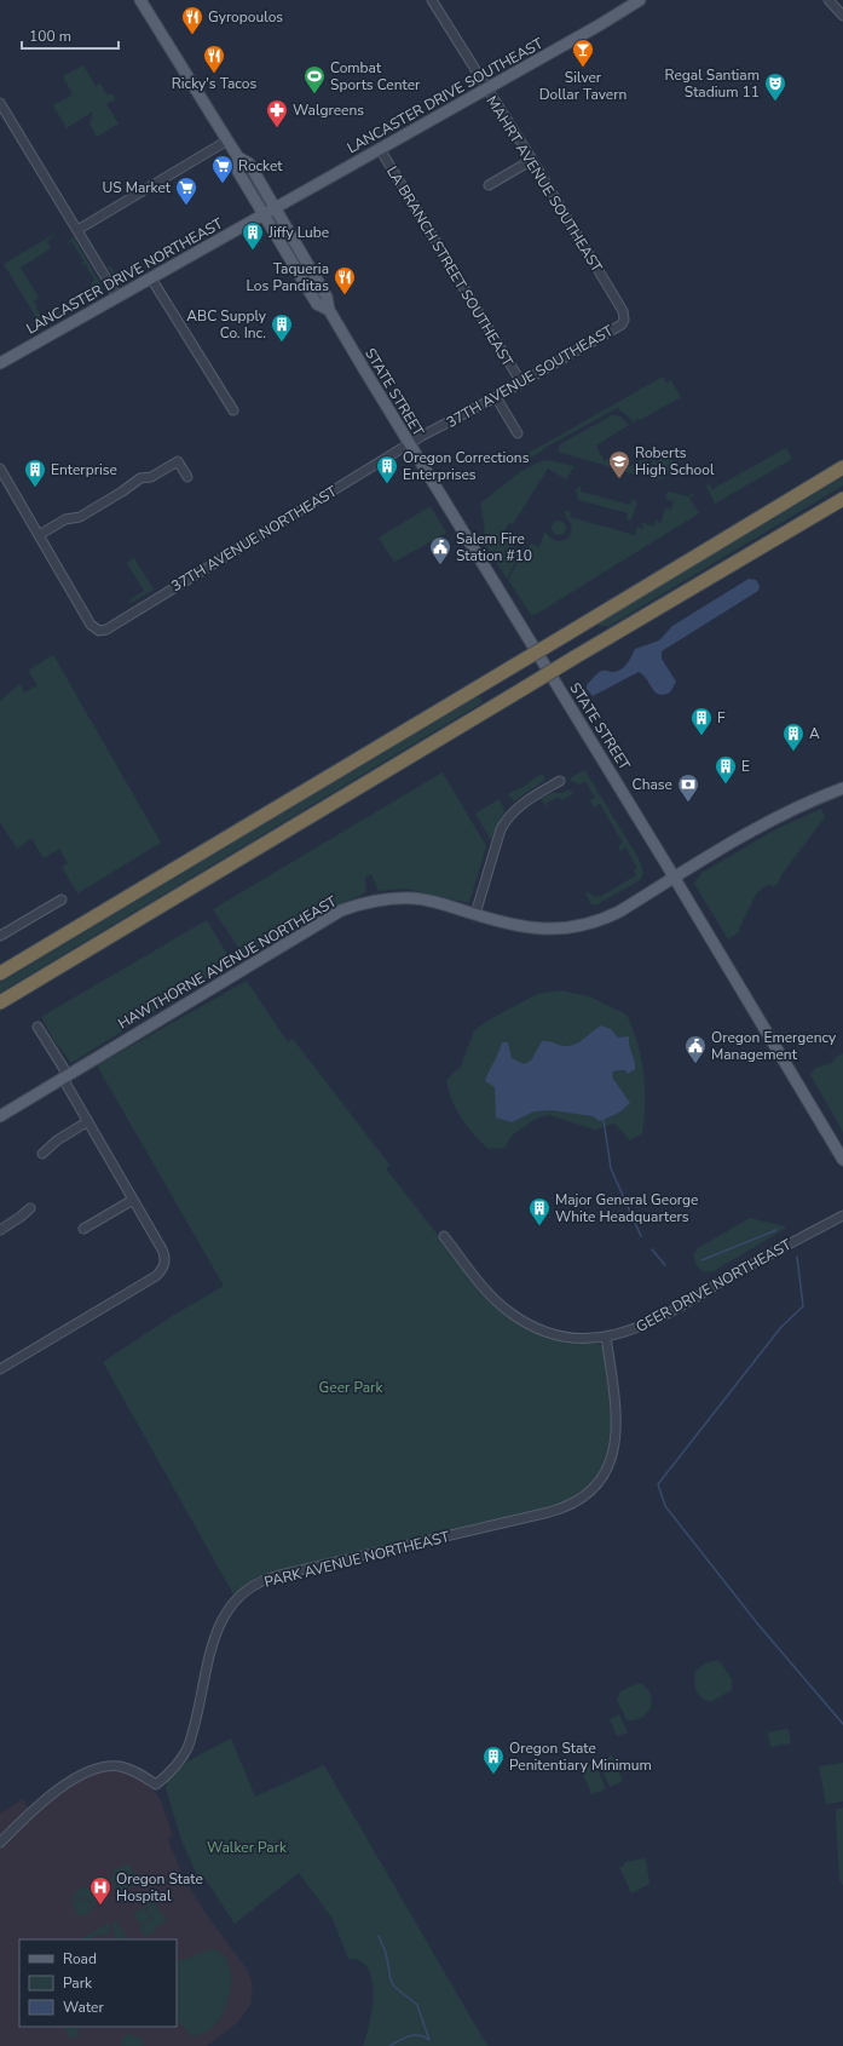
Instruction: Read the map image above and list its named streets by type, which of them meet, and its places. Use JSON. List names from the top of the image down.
{
  "streets": {
    "main road": [
      "LANCASTER DRIVE SOUTHEAST",
      "LANCASTER DRIVE NORTHEAST",
      "STATE STREET",
      "HAWTHORNE AVENUE NORTHEAST"
    ],
    "street": [
      "MAHRT AVENUE SOUTHEAST",
      "LA BRANCH STREET SOUTHEAST",
      "37TH AVENUE SOUTHEAST",
      "37TH AVENUE NORTHEAST",
      "GEER DRIVE NORTHEAST",
      "PARK AVENUE NORTHEAST"
    ]
  },
  "crossings": [
    ["LANCASTER DRIVE SOUTHEAST", "MAHRT AVENUE SOUTHEAST"],
    ["LANCASTER DRIVE SOUTHEAST", "LA BRANCH STREET SOUTHEAST"],
    ["LANCASTER DRIVE SOUTHEAST", "LANCASTER DRIVE NORTHEAST"],
    ["LANCASTER DRIVE SOUTHEAST", "STATE STREET"],
    ["MAHRT AVENUE SOUTHEAST", "37TH AVENUE SOUTHEAST"],
    ["LA BRANCH STREET SOUTHEAST", "37TH AVENUE SOUTHEAST"],
    ["LANCASTER DRIVE NORTHEAST", "STATE STREET"],
    ["37TH AVENUE SOUTHEAST", "STATE STREET"],
    ["37TH AVENUE SOUTHEAST", "37TH AVENUE NORTHEAST"],
    ["STATE STREET", "37TH AVENUE NORTHEAST"],
    ["STATE STREET", "HAWTHORNE AVENUE NORTHEAST"],
    ["GEER DRIVE NORTHEAST", "PARK AVENUE NORTHEAST"]
  ],
  "parks": ["Geer Park", "Walker Park"],
  "places": {
    "restaurant": ["Gyropoulos", "Ricky's Tacos", "Taqueria Los Panditas"],
    "bar": ["Silver Dollar Tavern"],
    "sports": ["Combat Sports Center"],
    "theatre": ["Regal Santiam Stadium 11"],
    "pharmacy": ["Walgreens"],
    "supermarket": ["Rocket", "US Market"],
    "building": [
      "Jiffy Lube",
      "ABC Supply Co. Inc.",
      "Oregon Corrections Enterprises",
      "Enterprise",
      "F",
      "A",
      "E",
      "Major General George White Headquarters",
      "Oregon State Penitentiary Minimum"
    ],
    "school or university": ["Roberts High School"],
    "public building": ["Salem Fire Station #10", "Oregon Emergency Management"],
    "bank": ["Chase"],
    "hospital": ["Oregon State Hospital"]
  },
  "legend": ["Road", "Park", "Water"],
  "scale_bar": "100 m"
}
